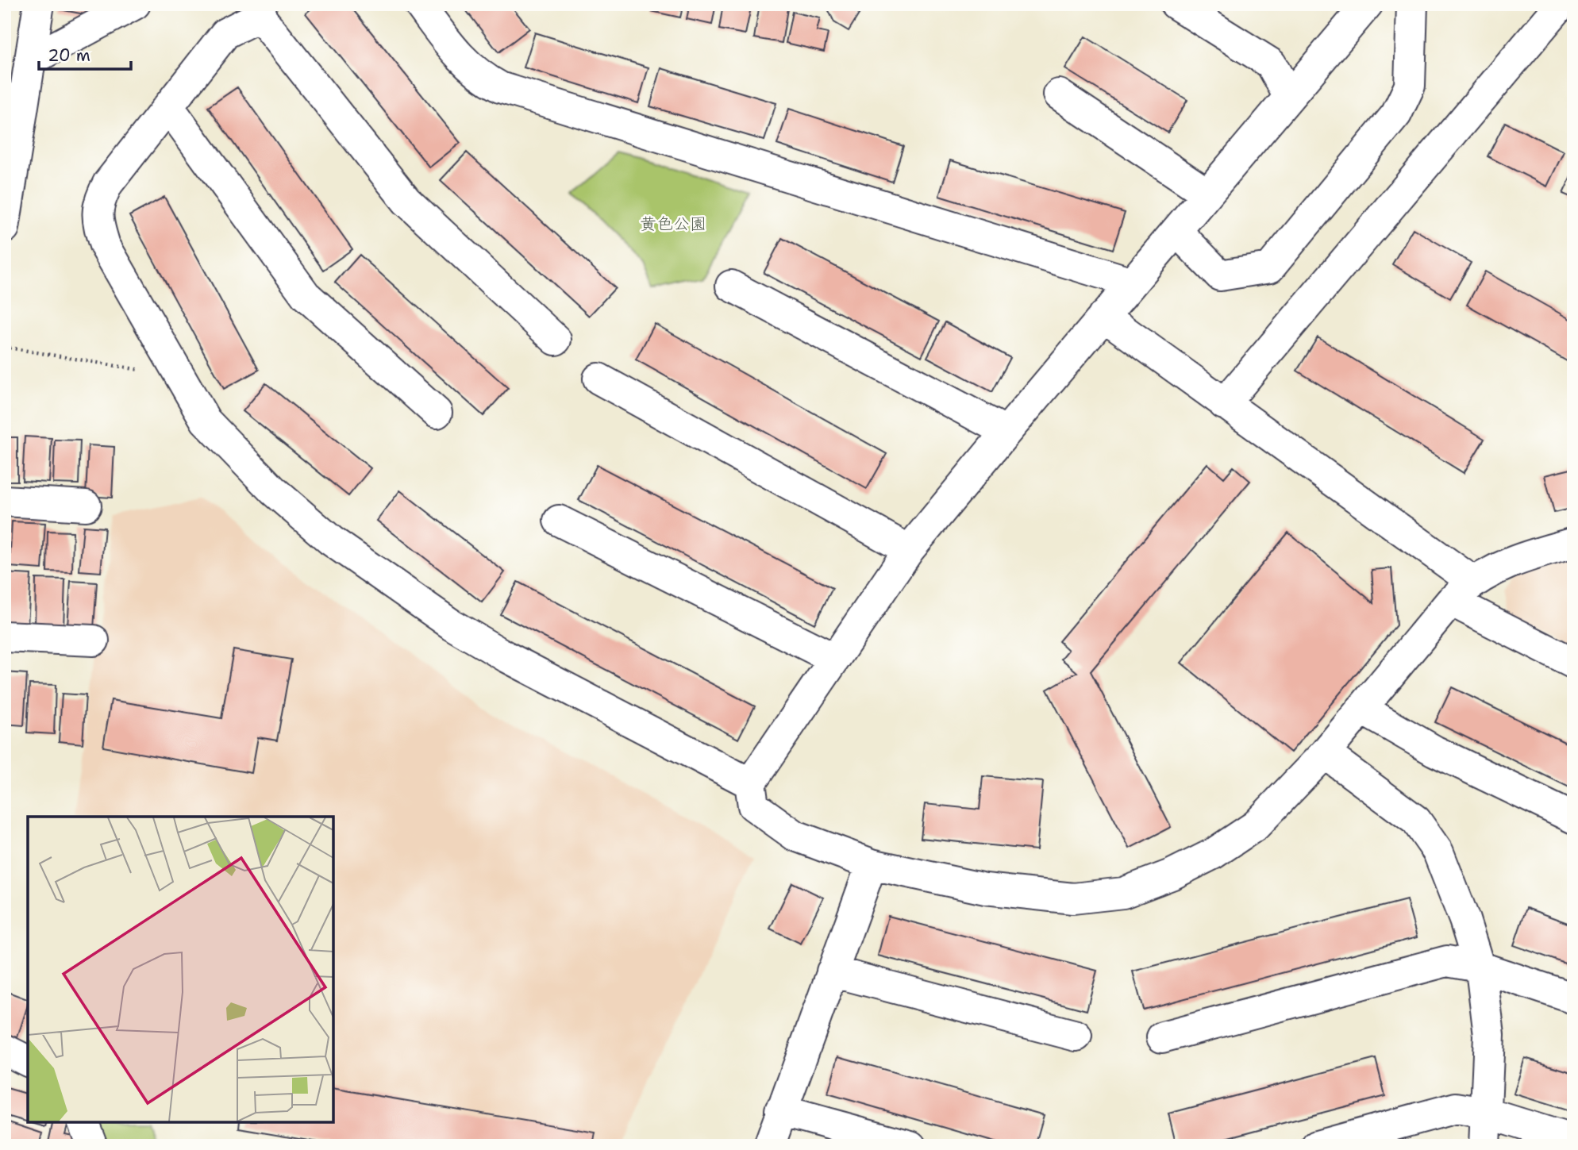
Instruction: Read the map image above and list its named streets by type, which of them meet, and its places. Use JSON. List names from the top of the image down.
{
  "parks": ["黄色公園"],
  "scale_bar": "20 m"
}
